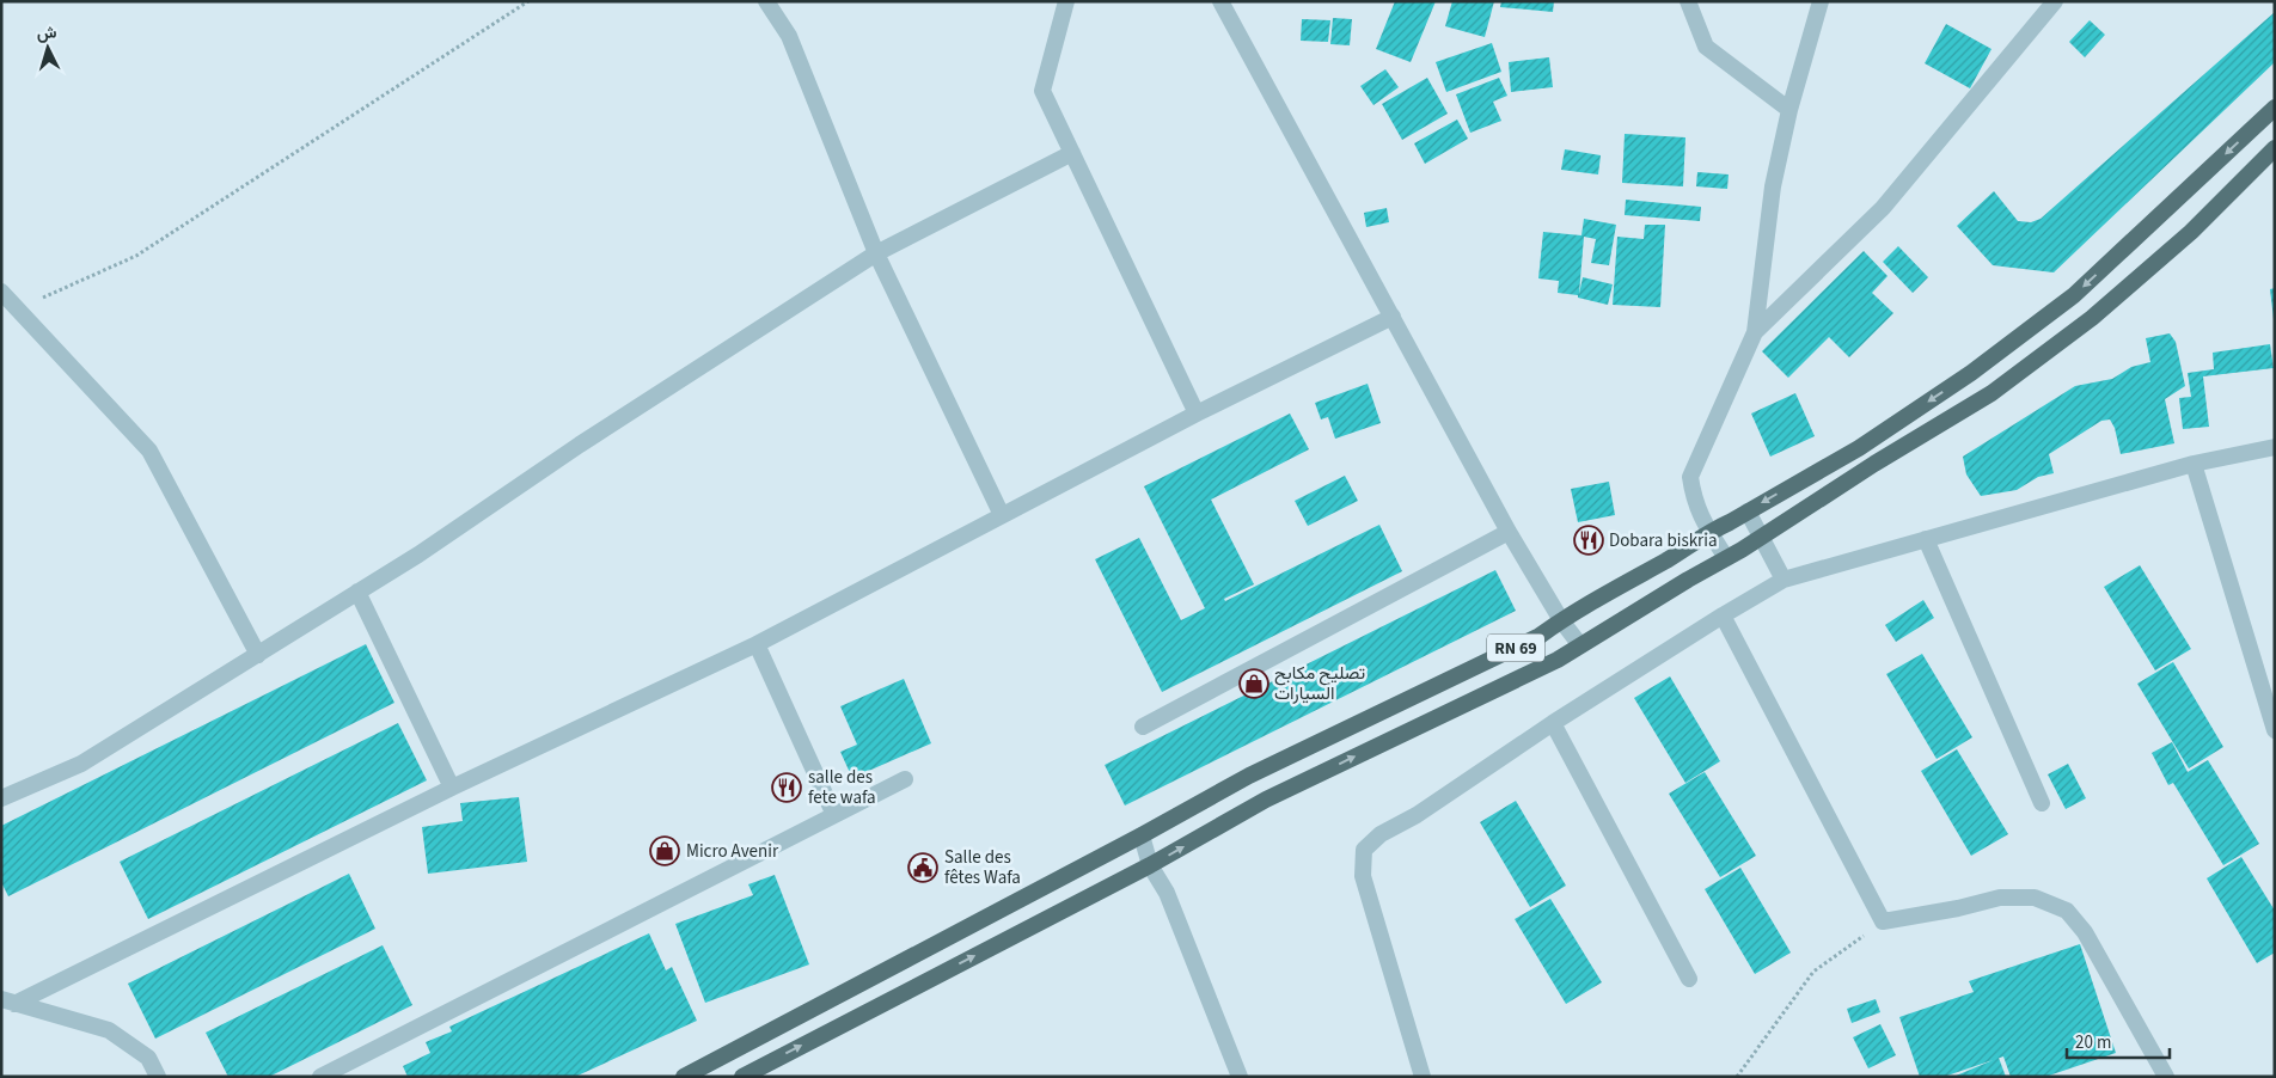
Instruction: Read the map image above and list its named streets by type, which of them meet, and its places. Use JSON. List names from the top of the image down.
{
  "streets": {
    "main road": ["RN 69"]
  },
  "places": {
    "restaurant": ["Dobara biskria", "salle des fete wafa"],
    "shop": ["تصليح مكابح السيارات", "Micro Avenir"],
    "public building": ["Salle des fêtes Wafa"]
  },
  "scale_bar": "20 m",
  "north": "top"
}
